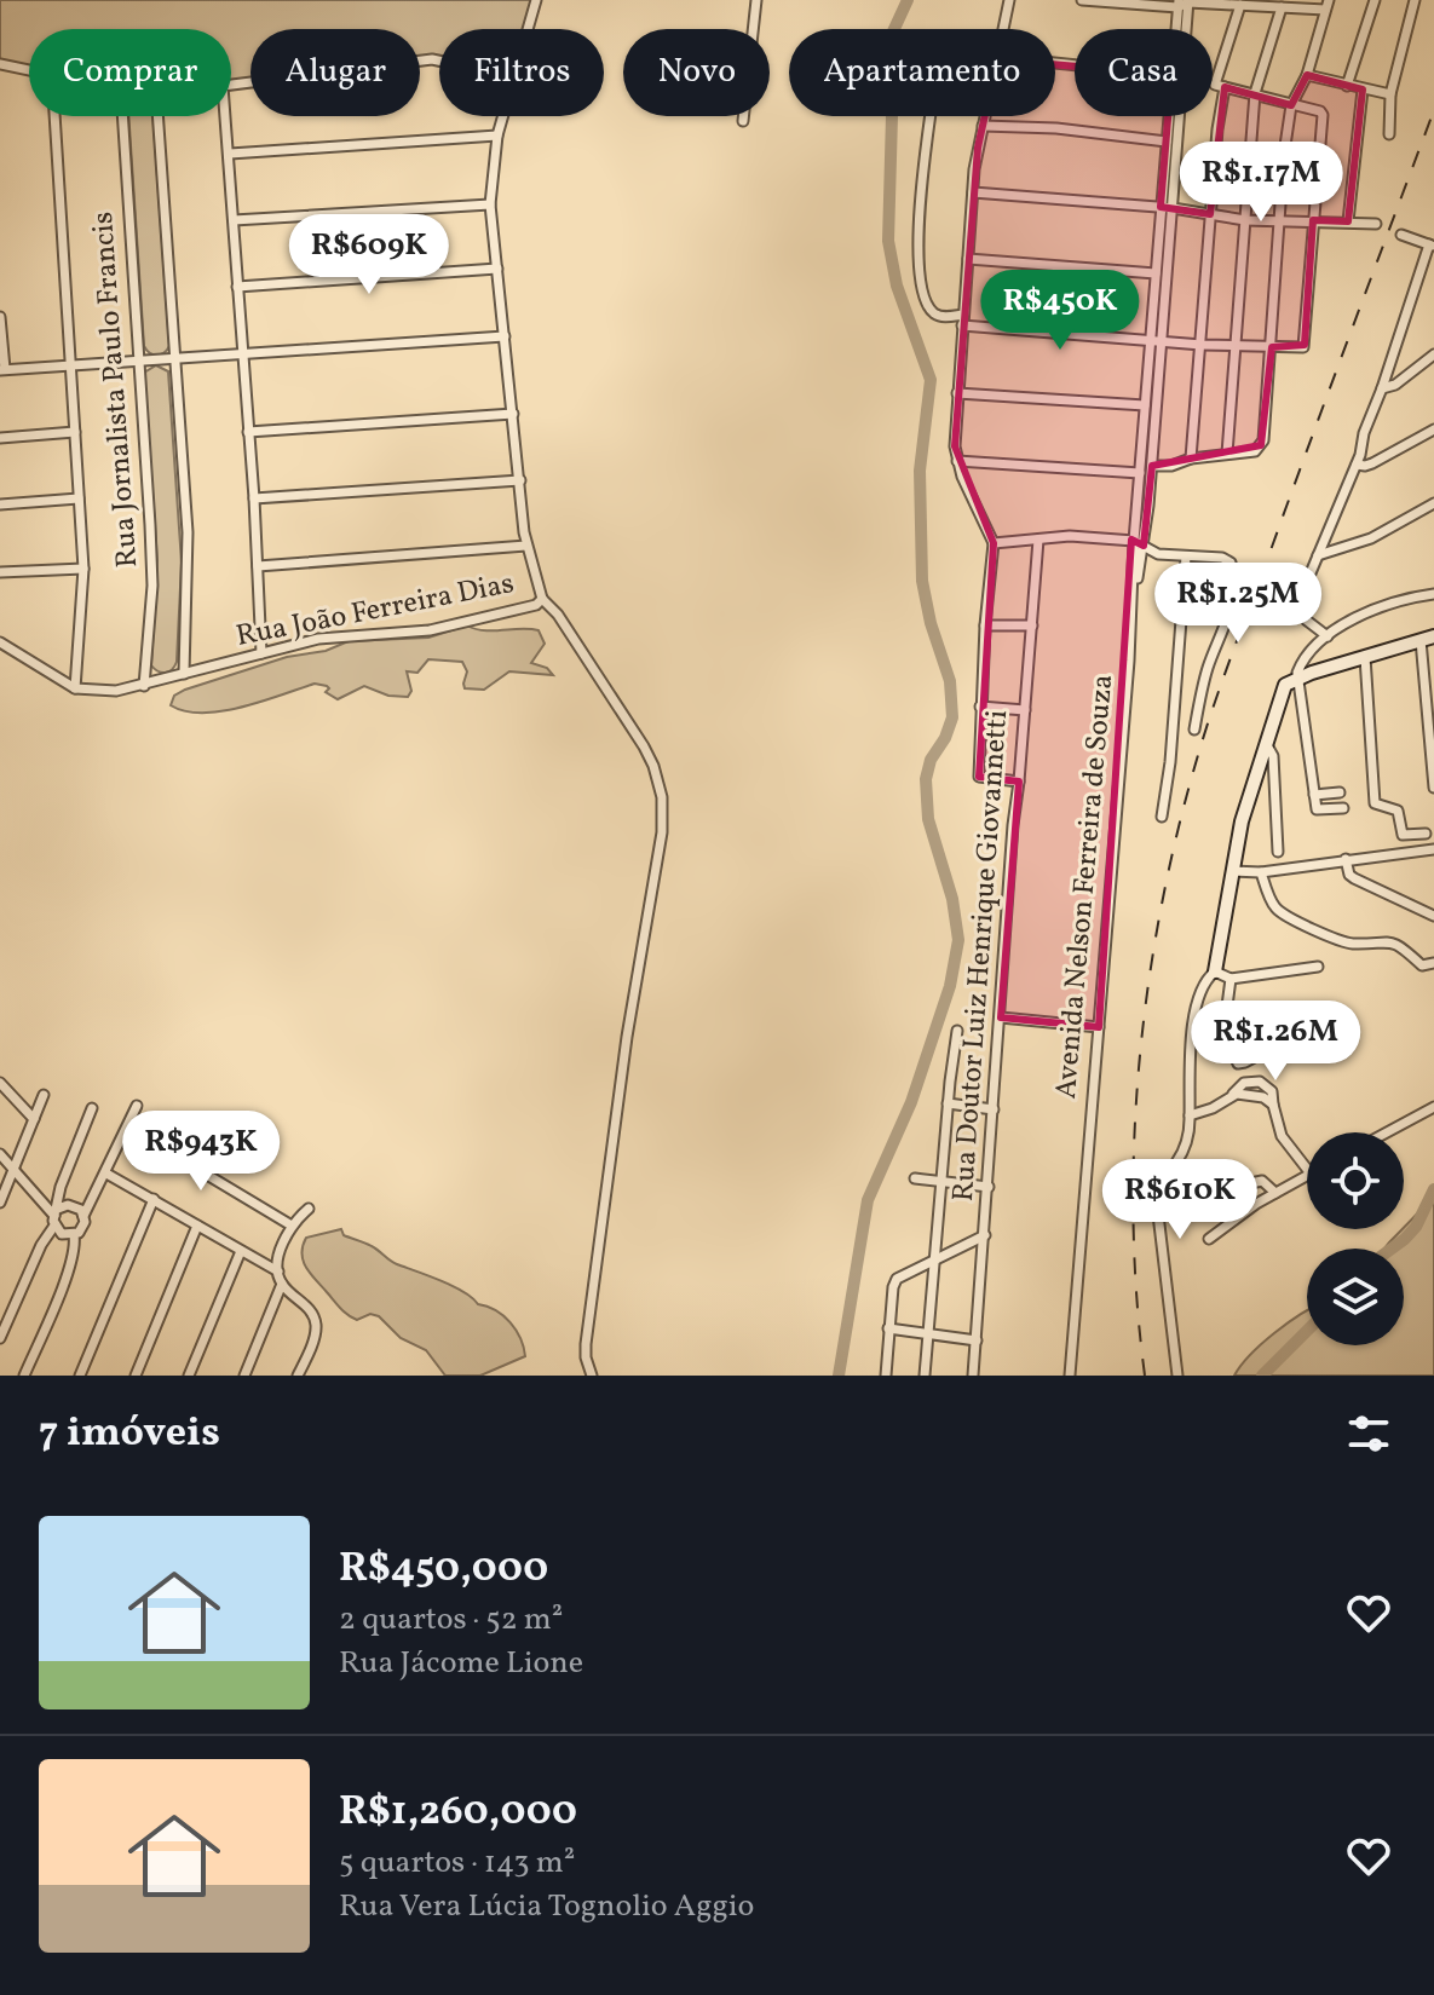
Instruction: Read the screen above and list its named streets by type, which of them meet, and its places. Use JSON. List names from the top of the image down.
{
  "streets": {
    "street": [
      "Rua Jornalista Paulo Francis",
      "Rua João Ferreira Dias",
      "Avenida Nelson Ferreira de Souza",
      "Rua Doutor Luiz Henrique Giovannetti"
    ]
  },
  "crossings": [
    ["Rua Jornalista Paulo Francis", "Rua João Ferreira Dias"]
  ],
  "page": {
    "chip": [
      "Comprar",
      "Alugar",
      "Filtros",
      "Novo",
      "Apartamento",
      "Casa"
    ],
    "price": [
      "R$1.17M",
      "R$609K",
      "R$450K",
      "R$1.25M",
      "R$1.26M",
      "R$943K",
      "R$610K"
    ],
    "heading": "7 imóveis",
    "list": [
      {
        "name": "R$450,000",
        "note": "2 quartos · 52 m² · Rua Jácome Lione"
      },
      {
        "name": "R$1,260,000",
        "note": "5 quartos · 143 m² · Rua Vera Lúcia Tognolio Aggio"
      }
    ]
  }
}
